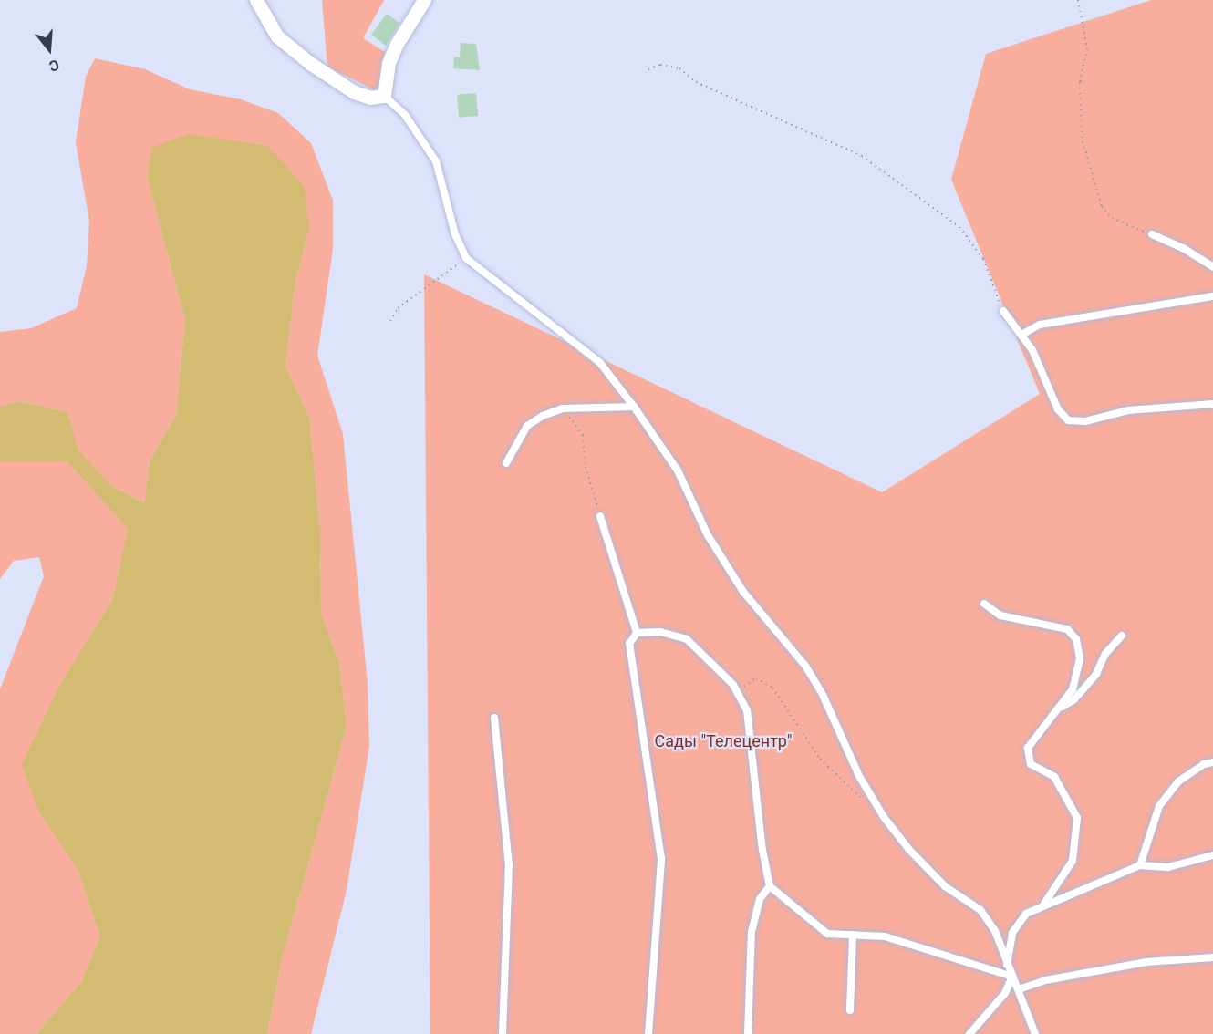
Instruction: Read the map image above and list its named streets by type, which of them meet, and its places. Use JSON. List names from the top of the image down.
{
  "parks": ["Сады \"Телецентр\""],
  "north": "bottom"
}
